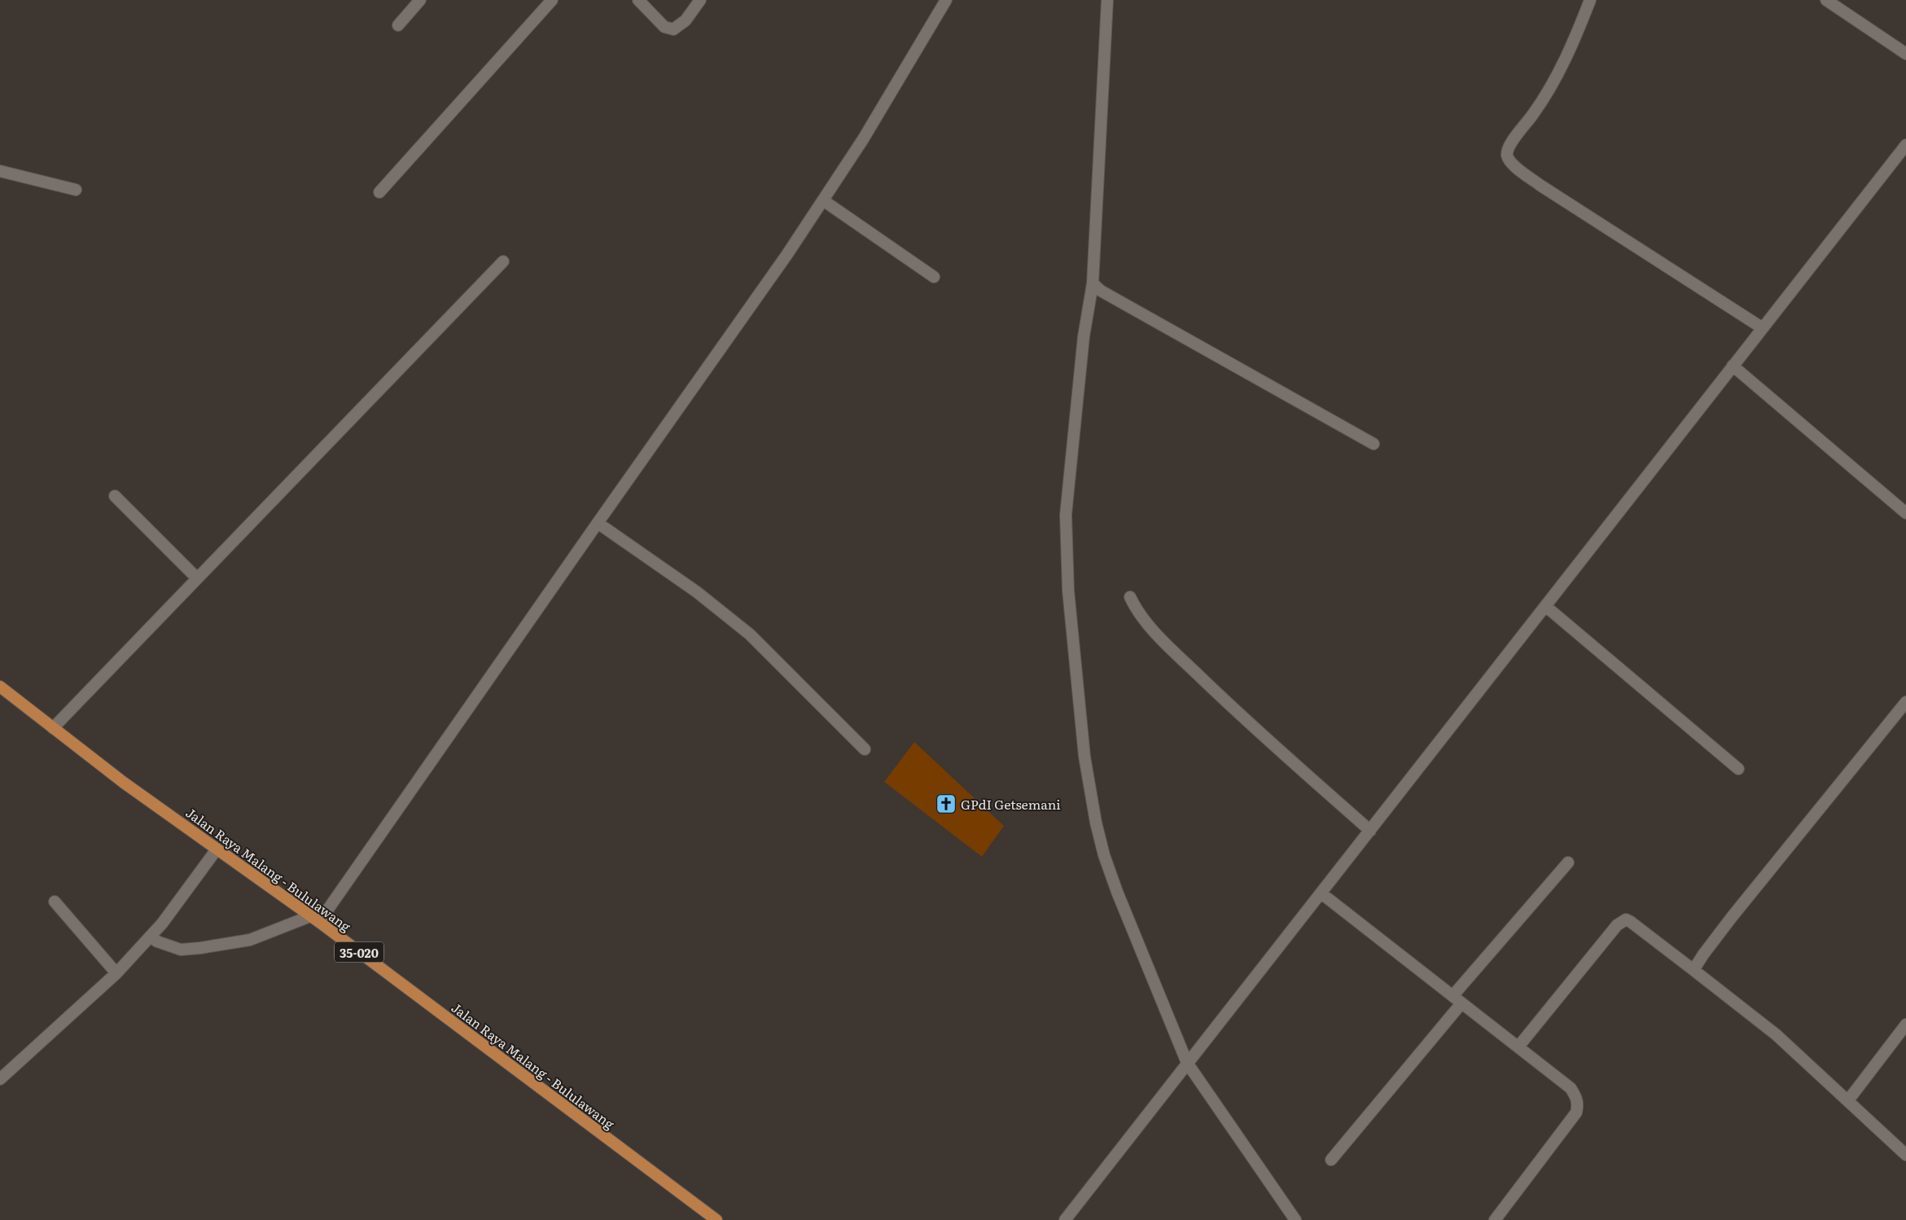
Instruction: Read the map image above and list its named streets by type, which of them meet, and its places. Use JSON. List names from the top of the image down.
{
  "streets": {
    "main road": ["Jalan Raya Malang - Bululawang", "35-020"]
  },
  "places": {
    "church": ["GPdI Getsemani"]
  }
}
